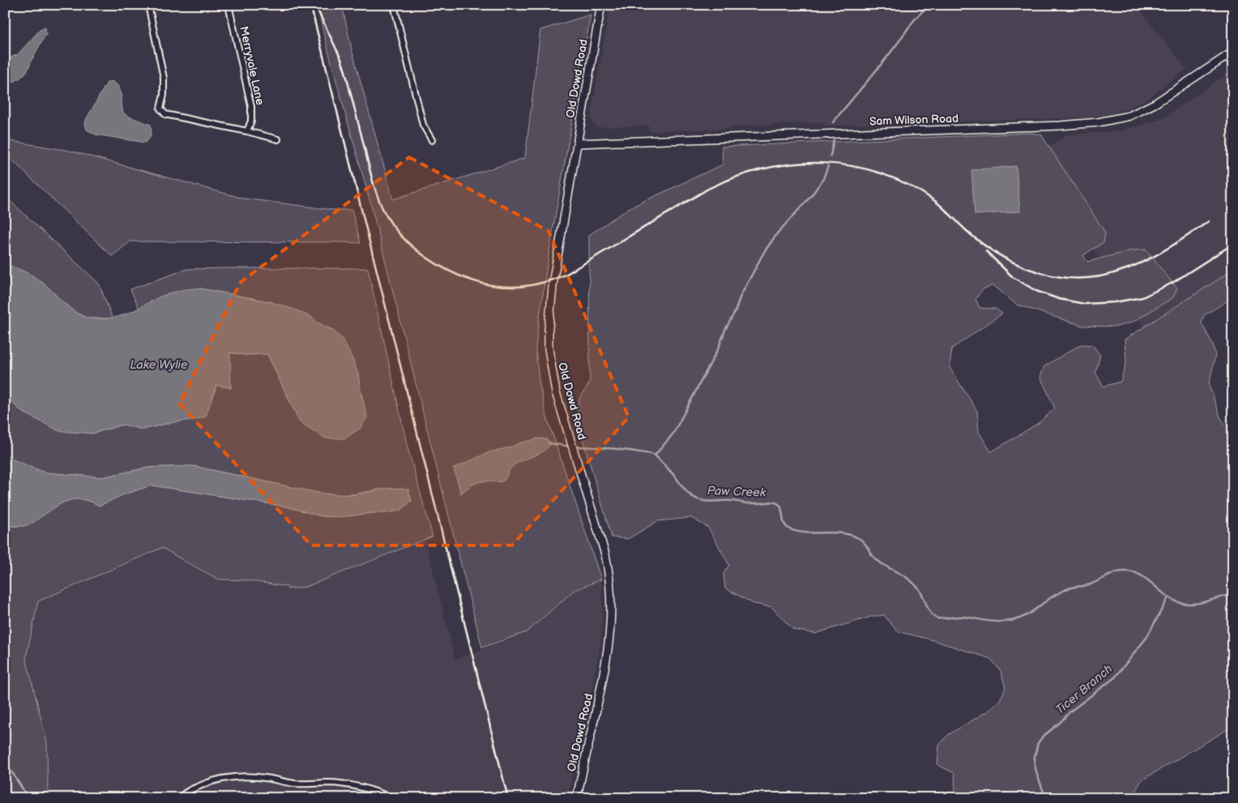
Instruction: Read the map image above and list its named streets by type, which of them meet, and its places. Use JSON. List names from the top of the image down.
{
  "streets": {
    "street": ["Merryvale Lane", "Old Dowd Road", "Sam Wilson Road"]
  },
  "crossings": [
    ["Old Dowd Road", "Sam Wilson Road"]
  ],
  "water": ["Lake Wylie", "Paw Creek", "Ticer Branch"]
}
